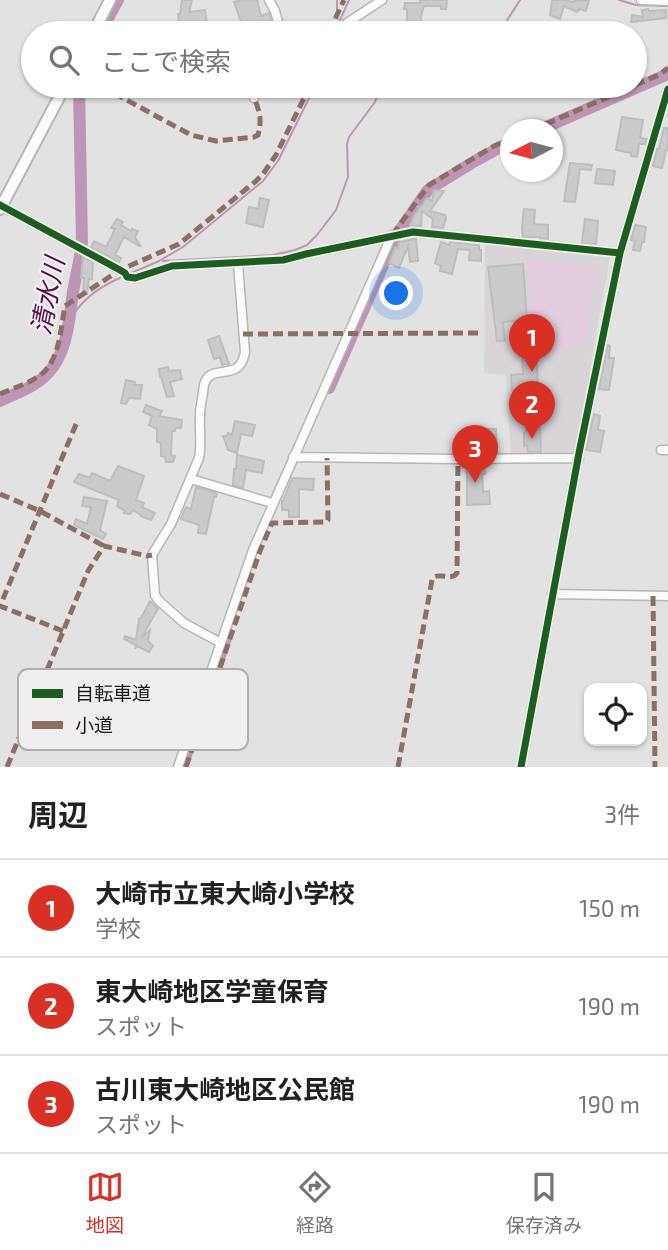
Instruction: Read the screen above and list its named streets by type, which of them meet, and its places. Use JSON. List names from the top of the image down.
{
  "water": ["清水川"],
  "legend": ["自転車道", "小道"],
  "north": "left",
  "page": {
    "search": "ここで検索",
    "pins": ["1", "2", "3"],
    "heading": ["周辺", "3件"],
    "list": [
      {
        "mark": "1",
        "name": "大崎市立東大崎小学校",
        "note": "学校",
        "value": "150 m"
      },
      {
        "mark": "2",
        "name": "東大崎地区学童保育",
        "note": "スポット",
        "value": "190 m"
      },
      {
        "mark": "3",
        "name": "古川東大崎地区公民館",
        "note": "スポット",
        "value": "190 m"
      }
    ],
    "nav": ["地図", "経路", "保存済み"]
  }
}
